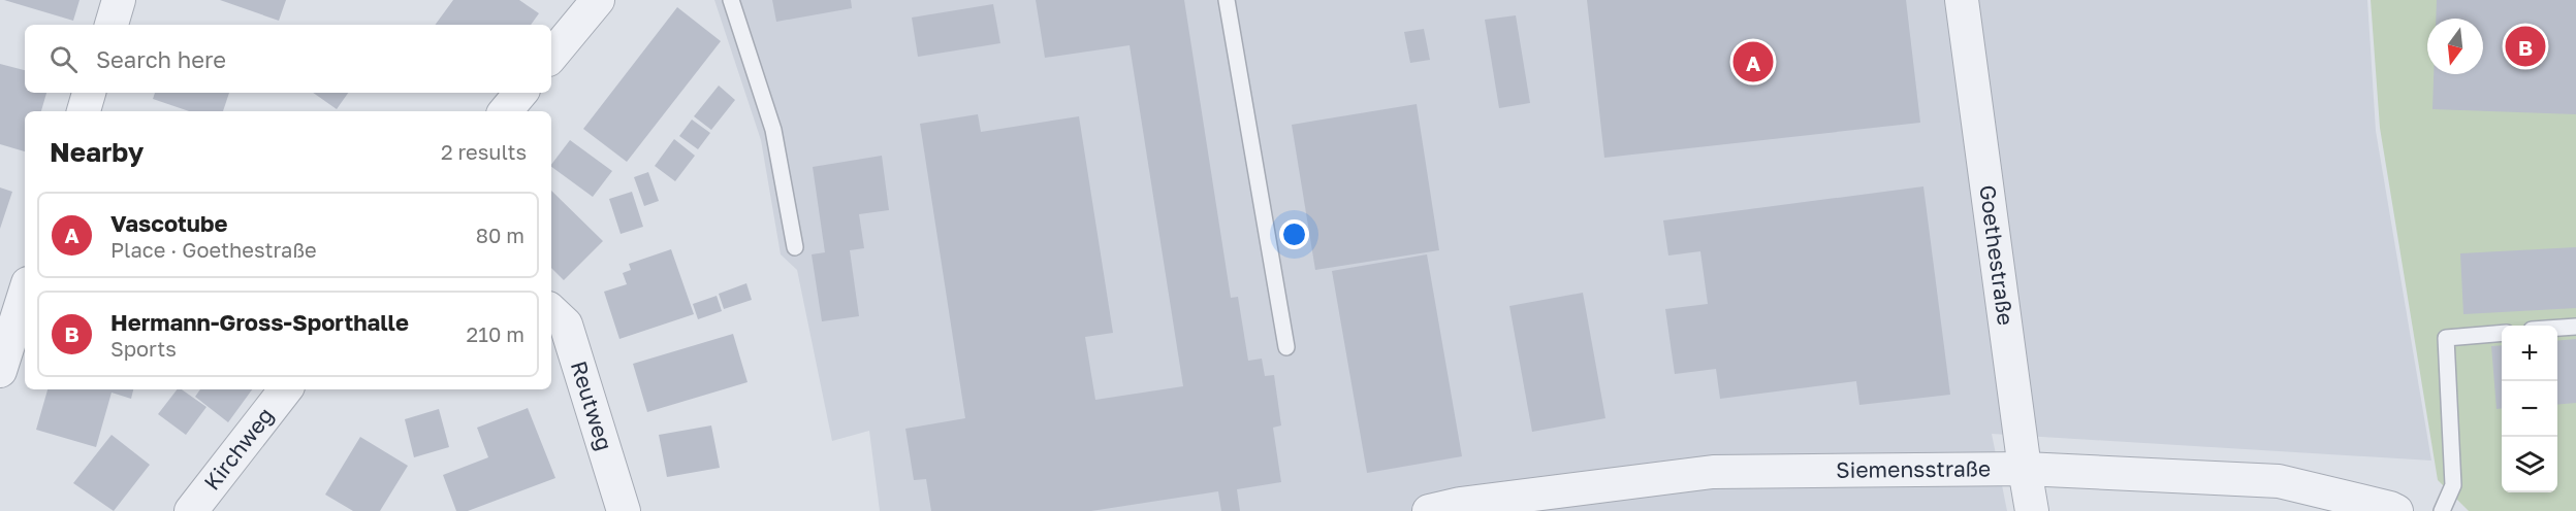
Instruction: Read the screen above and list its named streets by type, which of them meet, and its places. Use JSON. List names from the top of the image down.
{
  "streets": {
    "street": [
      "Goethestraße",
      "Reutweg",
      "Kirchweg",
      "Siemensstraße"
    ]
  },
  "crossings": [
    ["Goethestraße", "Siemensstraße"]
  ],
  "north": "bottom",
  "page": {
    "pins": ["B", "A"],
    "search": "Search here",
    "heading": ["Nearby", "2 results"],
    "list": [
      {
        "mark": "A",
        "name": "Vascotube",
        "note": "Place · Goethestraße",
        "value": "80 m"
      },
      {
        "mark": "B",
        "name": "Hermann-Gross-Sporthalle",
        "note": "Sports",
        "value": "210 m"
      }
    ],
    "map_buttons": ["+", "−"]
  }
}
